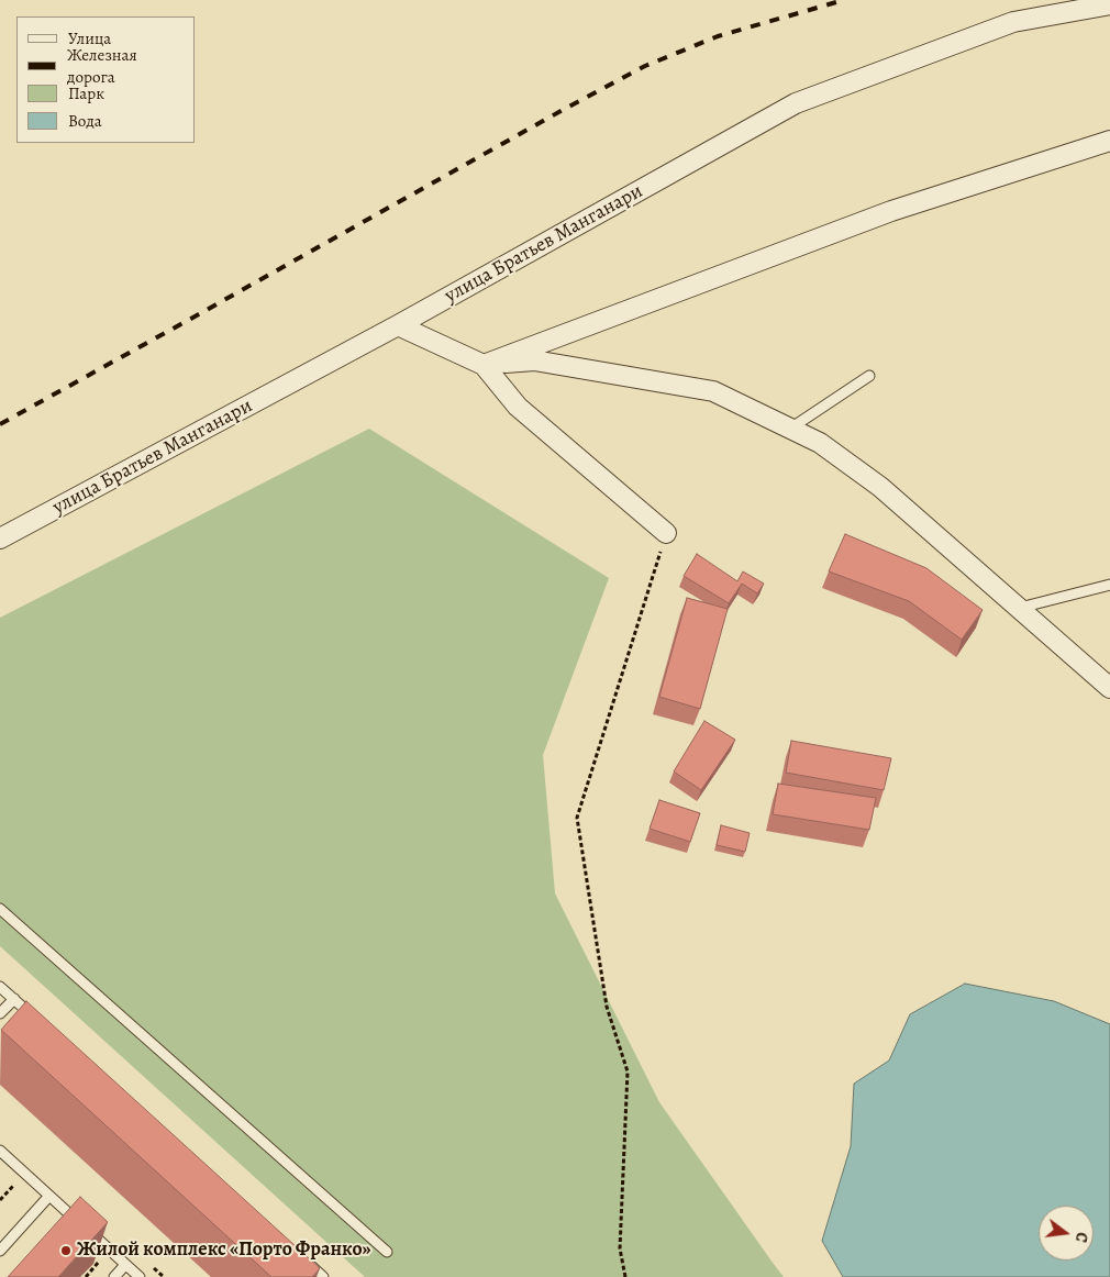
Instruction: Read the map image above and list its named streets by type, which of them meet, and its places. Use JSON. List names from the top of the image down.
{
  "streets": {
    "street": ["улица Братьев Манганари"]
  },
  "places": ["Жилой комплекс «Порто Франко»"],
  "legend": [
    "Улица",
    "Железная дорога",
    "Парк",
    "Вода"
  ],
  "north": "right"
}
